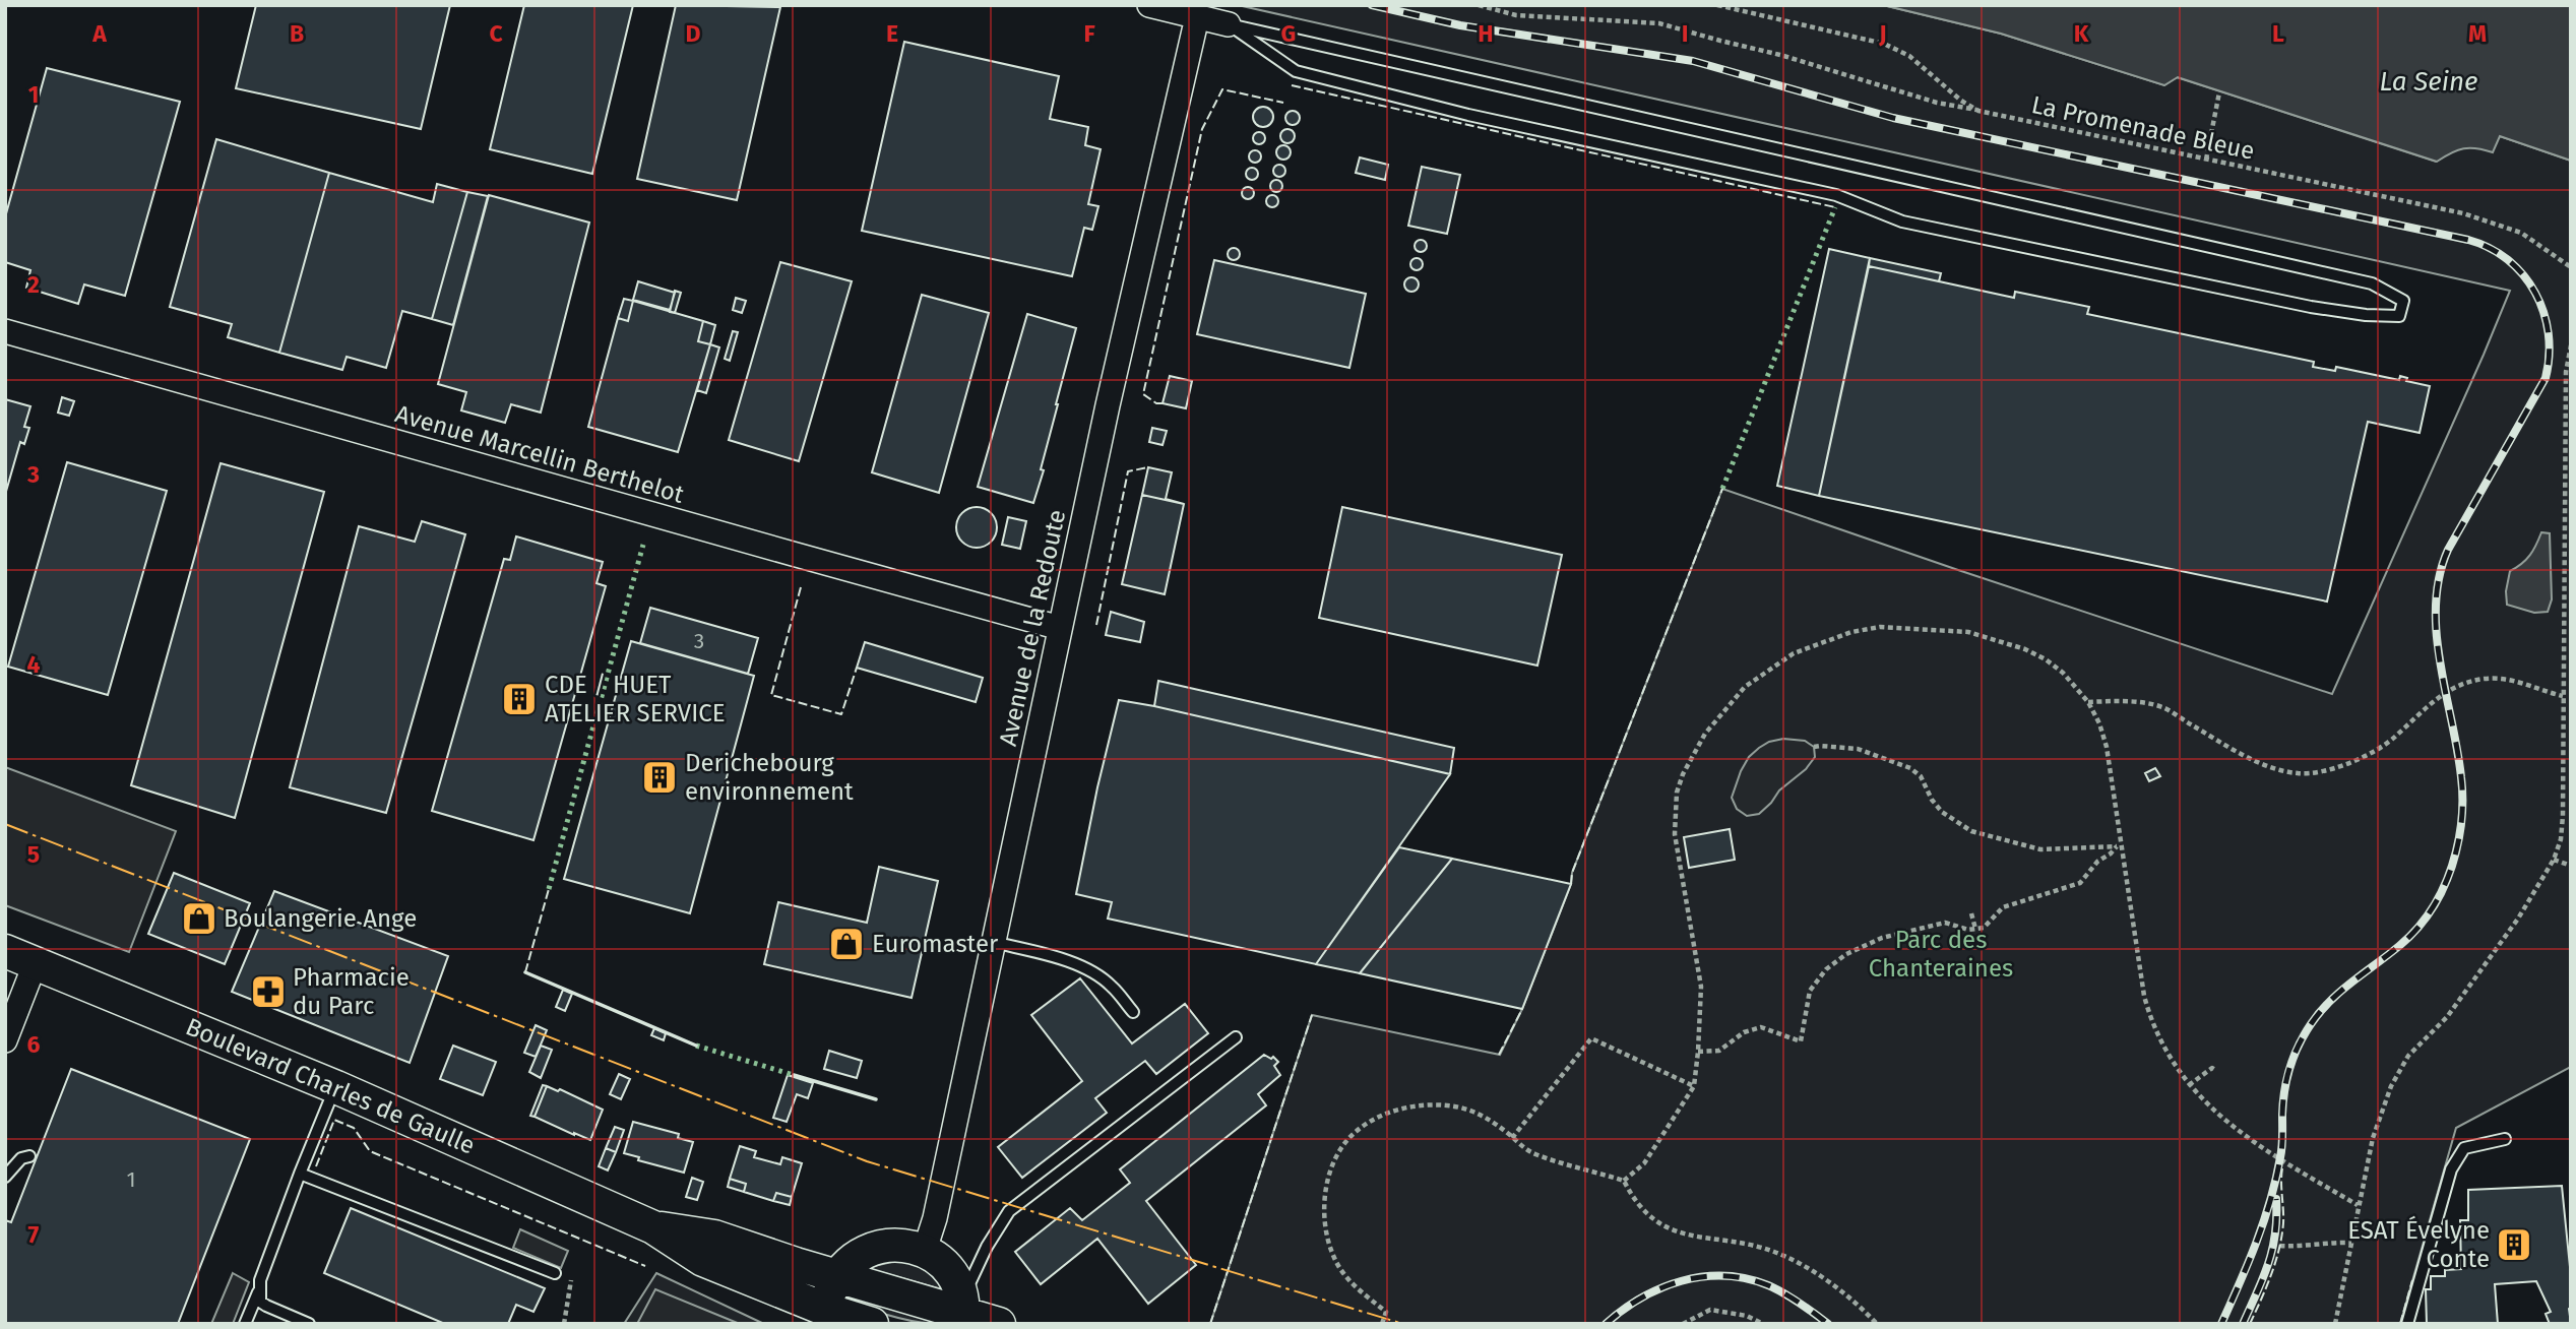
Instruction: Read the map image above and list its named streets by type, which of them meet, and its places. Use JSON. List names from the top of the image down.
{
  "streets": {
    "main road": ["Boulevard Charles de Gaulle"],
    "street": ["Avenue Marcellin Berthelot", "Avenue de la Redoute"],
    "path": ["La Promenade Bleue"]
  },
  "crossings": [
    ["Avenue Marcellin Berthelot", "Avenue de la Redoute"]
  ],
  "water": ["La Seine"],
  "parks": ["Parc des Chanteraines"],
  "places": {
    "building": ["CDE / HUET ATELIER SERVICE", "Derichebourg environnement", "ESAT Évelyne Conte"],
    "shop": ["Boulangerie Ange", "Euromaster"],
    "pharmacy": ["Pharmacie du Parc"]
  },
  "house_numbers": ["3", "1"],
  "grid": {
    "columns": [
      "A",
      "B",
      "C",
      "D",
      "E",
      "F",
      "G",
      "H",
      "I",
      "J",
      "K",
      "L",
      "M"
    ],
    "rows": [
      "1",
      "2",
      "3",
      "4",
      "5",
      "6",
      "7"
    ]
  }
}
